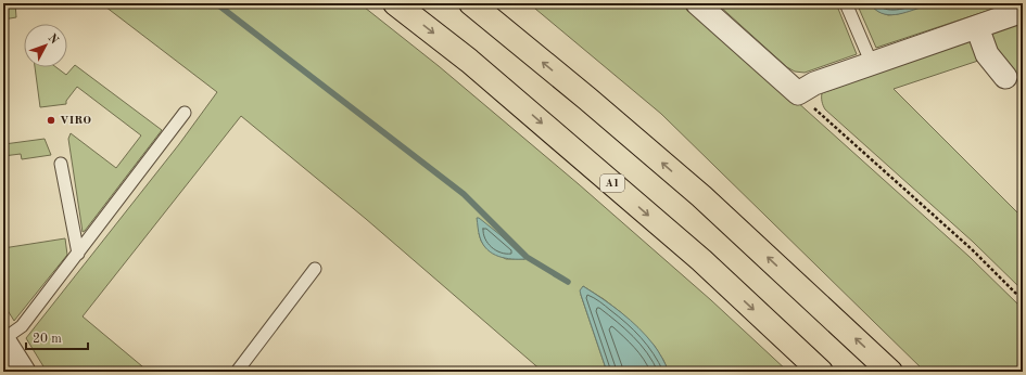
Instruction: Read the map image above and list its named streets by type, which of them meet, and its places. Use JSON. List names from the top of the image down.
{
  "streets": {
    "highway": ["A1"]
  },
  "places": ["VIRO"],
  "scale_bar": "20 m",
  "north": "top right"
}
